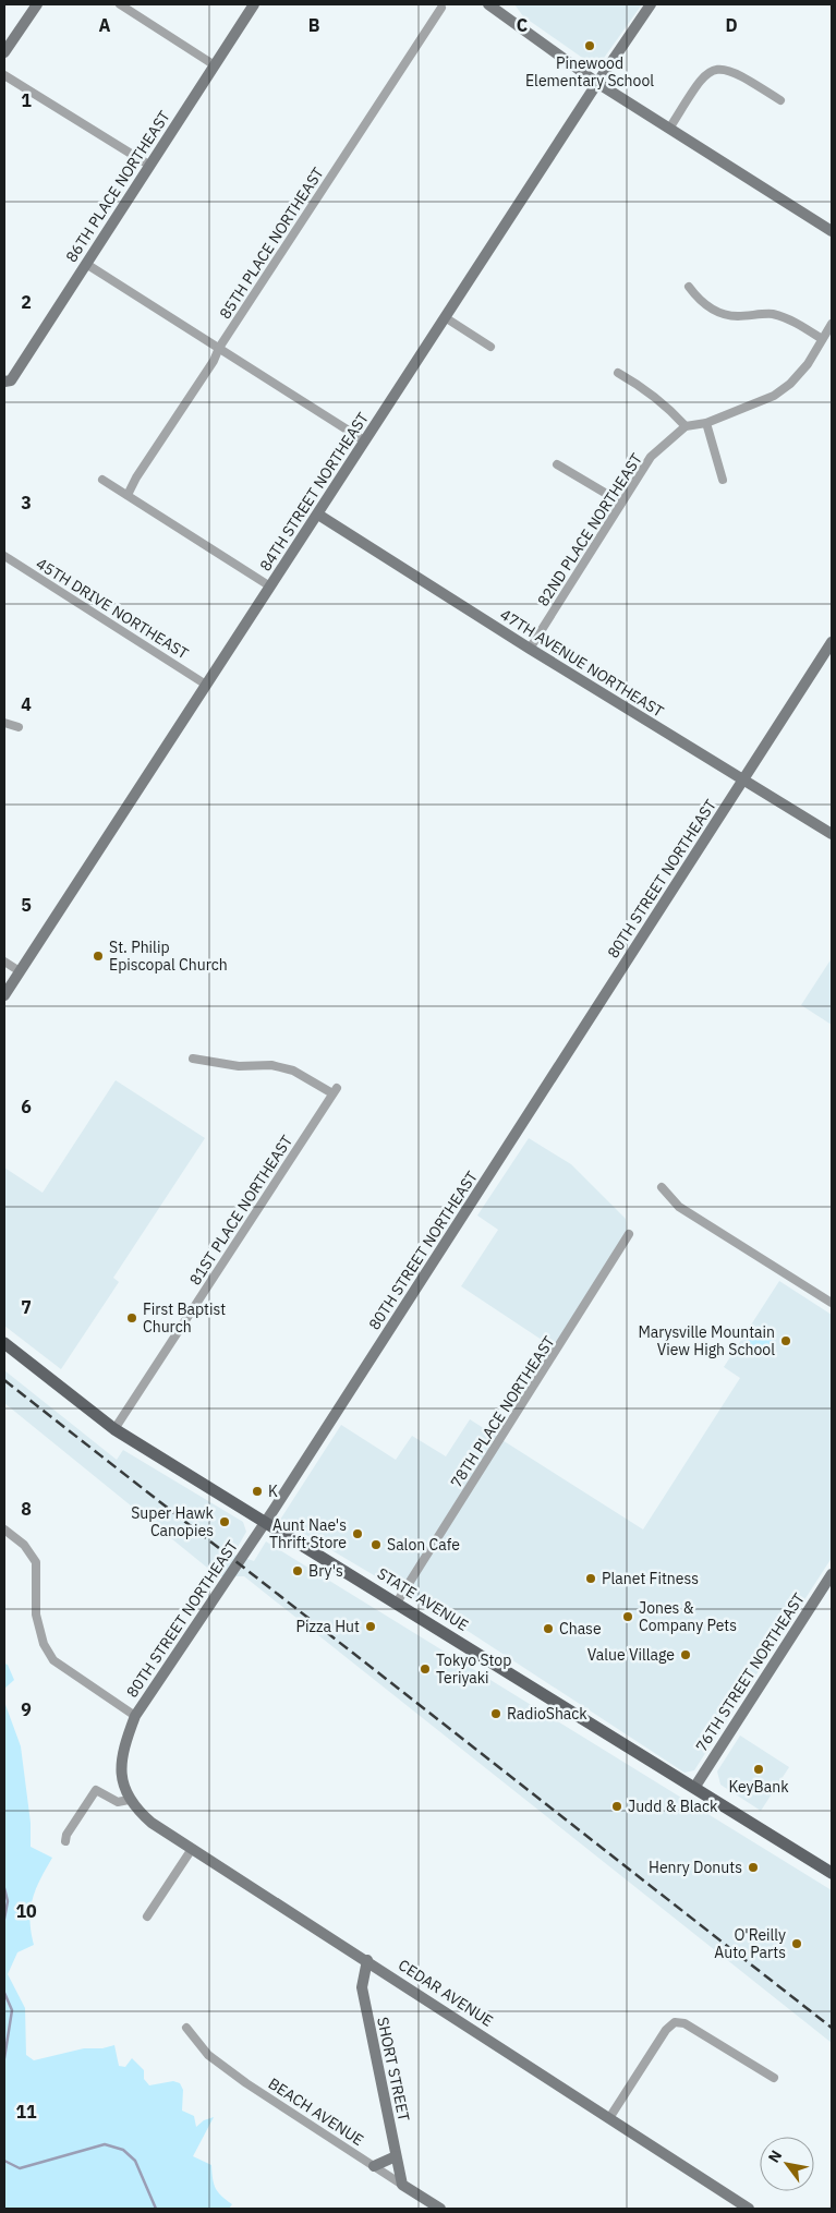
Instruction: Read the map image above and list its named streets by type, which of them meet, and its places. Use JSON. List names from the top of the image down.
{
  "streets": {
    "main road": ["STATE AVENUE"],
    "street": [
      "86TH PLACE NORTHEAST",
      "85TH PLACE NORTHEAST",
      "84TH STREET NORTHEAST",
      "82ND PLACE NORTHEAST",
      "45TH DRIVE NORTHEAST",
      "47TH AVENUE NORTHEAST",
      "80TH STREET NORTHEAST",
      "81ST PLACE NORTHEAST",
      "78TH PLACE NORTHEAST",
      "76TH STREET NORTHEAST",
      "CEDAR AVENUE",
      "SHORT STREET",
      "BEACH AVENUE"
    ]
  },
  "crossings": [
    ["84TH STREET NORTHEAST", "45TH DRIVE NORTHEAST"],
    ["84TH STREET NORTHEAST", "47TH AVENUE NORTHEAST"],
    ["82ND PLACE NORTHEAST", "47TH AVENUE NORTHEAST"],
    ["47TH AVENUE NORTHEAST", "80TH STREET NORTHEAST"],
    ["80TH STREET NORTHEAST", "STATE AVENUE"],
    ["80TH STREET NORTHEAST", "CEDAR AVENUE"],
    ["81ST PLACE NORTHEAST", "STATE AVENUE"],
    ["78TH PLACE NORTHEAST", "STATE AVENUE"],
    ["STATE AVENUE", "76TH STREET NORTHEAST"],
    ["CEDAR AVENUE", "SHORT STREET"],
    ["SHORT STREET", "BEACH AVENUE"]
  ],
  "places": [
    "Pinewood Elementary School",
    "St. Philip Episcopal Church",
    "First Baptist Church",
    "Marysville Mountain View High School",
    "K",
    "Super Hawk Canopies",
    "Aunt Nae's Thrift Store",
    "Salon Cafe",
    "Bry's",
    "Planet Fitness",
    "Jones & Company Pets",
    "Pizza Hut",
    "Chase",
    "Value Village",
    "Tokyo Stop Teriyaki",
    "RadioShack",
    "KeyBank",
    "Judd & Black",
    "Henry Donuts",
    "O'Reilly Auto Parts"
  ],
  "north": "top left",
  "grid": {
    "columns": [
      "A",
      "B",
      "C",
      "D"
    ],
    "rows": [
      "1",
      "2",
      "3",
      "4",
      "5",
      "6",
      "7",
      "8",
      "9",
      "10",
      "11"
    ]
  }
}
